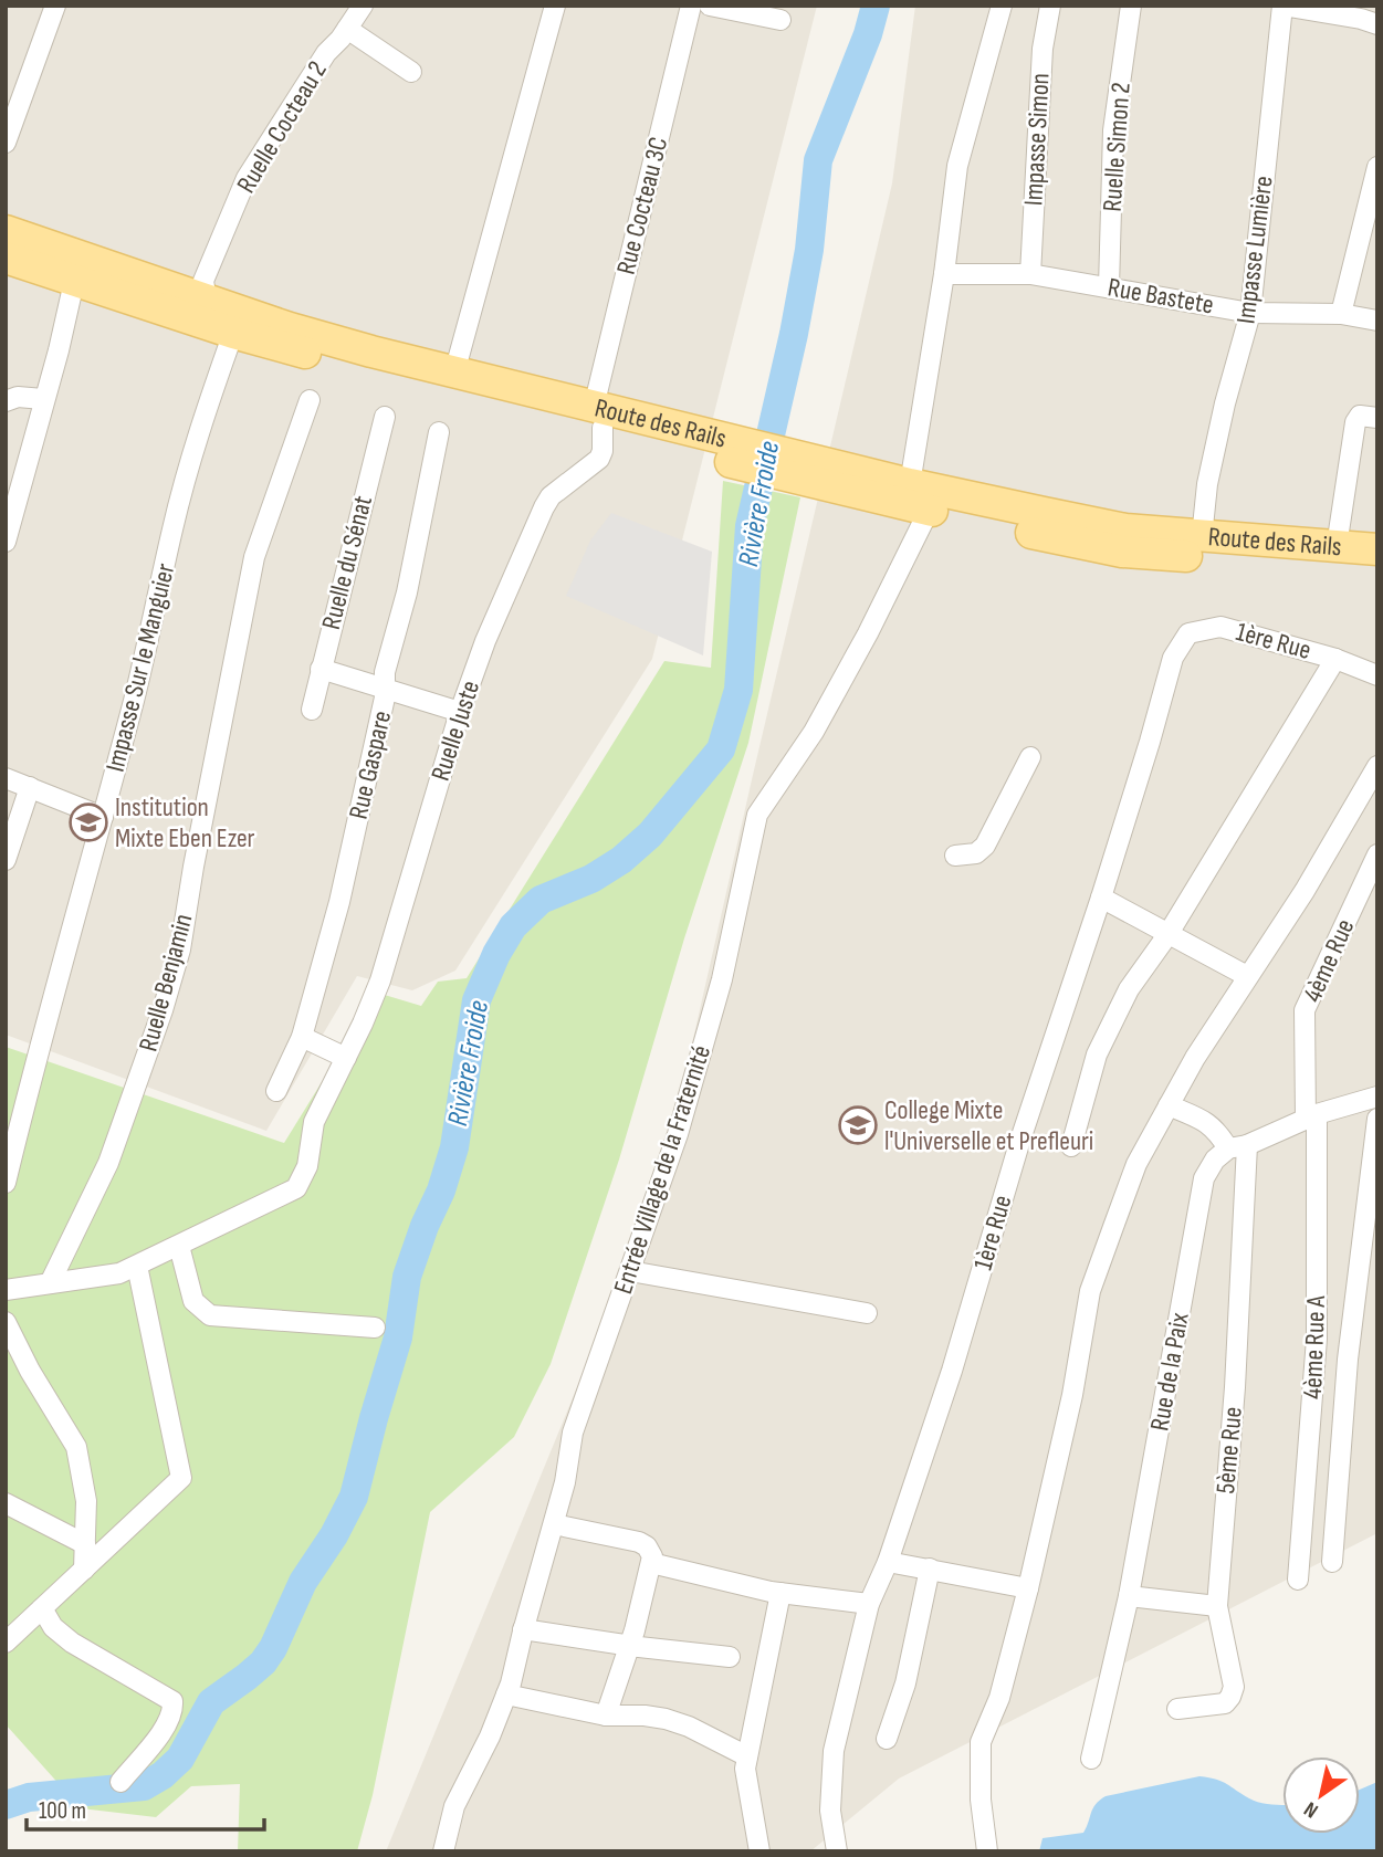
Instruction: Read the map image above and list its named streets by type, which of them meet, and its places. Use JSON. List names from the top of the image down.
{
  "streets": {
    "main road": ["Route des Rails"],
    "street": [
      "Ruelle Cocteau 2",
      "Impasse Simon",
      "Ruelle Simon 2",
      "Rue Cocteau 3C",
      "Impasse Lumière",
      "Rue Bastete",
      "Ruelle du Sénat",
      "1ère Rue",
      "Impasse Sur le Manguier",
      "Ruelle Juste",
      "Rue Gaspare",
      "4ème Rue",
      "Ruelle Benjamin",
      "Entrée Village de la Fraternité",
      "4ème Rue A",
      "Rue de la Paix",
      "5ème Rue"
    ]
  },
  "crossings": [
    ["Ruelle Cocteau 2", "Route des Rails"],
    ["Impasse Simon", "Rue Bastete"],
    ["Ruelle Simon 2", "Rue Bastete"],
    ["Rue Cocteau 3C", "Route des Rails"],
    ["Rue Cocteau 3C", "Ruelle Juste"],
    ["Impasse Lumière", "Rue Bastete"],
    ["Impasse Lumière", "Route des Rails"],
    ["Route des Rails", "Impasse Sur le Manguier"],
    ["Route des Rails", "Ruelle Juste"],
    ["Route des Rails", "Entrée Village de la Fraternité"],
    ["Ruelle Juste", "Ruelle Benjamin"],
    ["4ème Rue", "4ème Rue A"],
    ["4ème Rue", "Rue de la Paix"],
    ["4ème Rue A", "Rue de la Paix"],
    ["Rue de la Paix", "5ème Rue"]
  ],
  "water": ["Rivière Froide"],
  "places": {
    "school or university": ["Institution Mixte Eben Ezer", "College Mixte l'Universelle et Prefleuri"]
  },
  "scale_bar": "100 m",
  "north": "bottom left"
}
